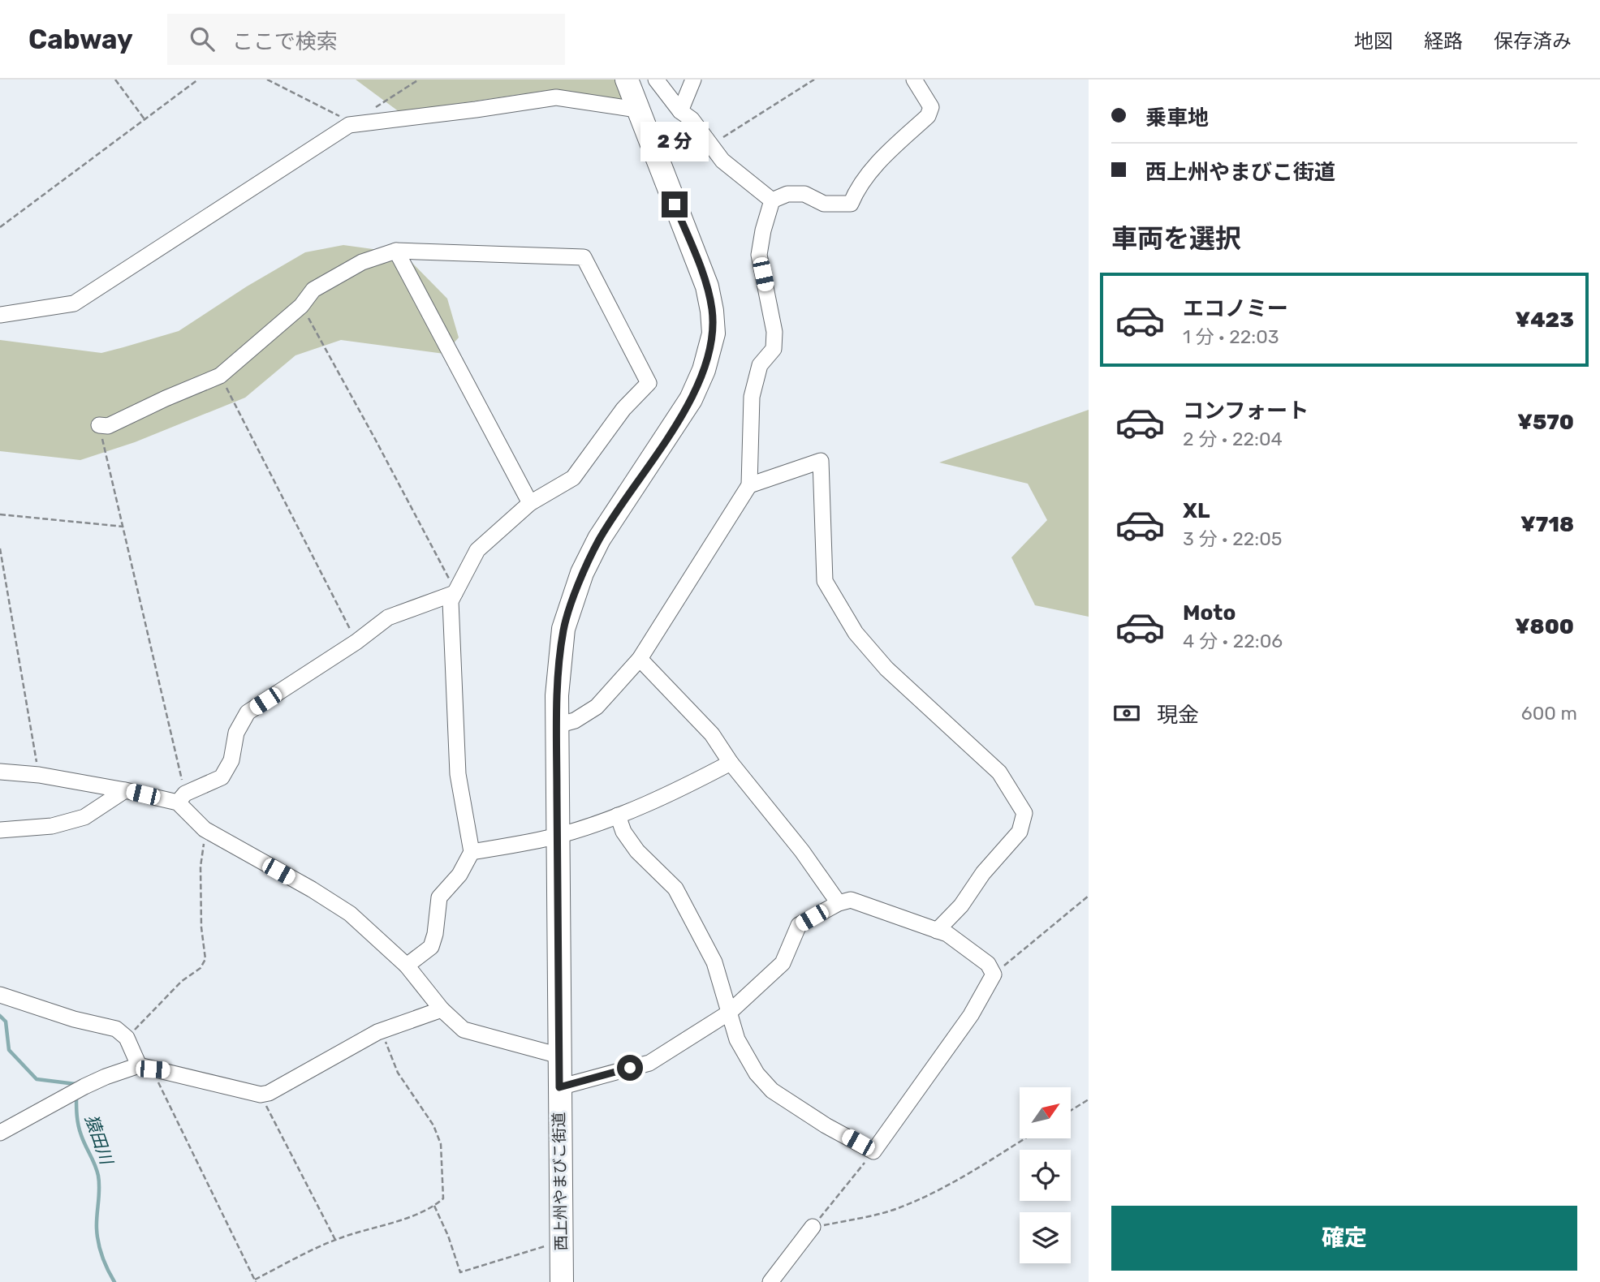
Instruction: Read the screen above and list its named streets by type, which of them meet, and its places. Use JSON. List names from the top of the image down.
{
  "streets": {
    "highway": ["西上州やまびこ街道"]
  },
  "water": ["猿田川"],
  "north": "top right",
  "page": {
    "header": "Cabway",
    "search": "ここで検索",
    "nav": ["地図", "経路", "保存済み"],
    "banner": ["乗車地", "西上州やまびこ街道"],
    "bubble": "2 分",
    "heading": "車両を選択",
    "list": [
      {
        "name": "エコノミー",
        "note": "1 分 · 22:03",
        "value": "¥423"
      },
      {
        "name": "コンフォート",
        "note": "2 分 · 22:04",
        "value": "¥570"
      },
      {
        "name": "XL",
        "note": "3 分 · 22:05",
        "value": "¥718"
      },
      {
        "name": "Moto",
        "note": "4 分 · 22:06",
        "value": "¥800"
      }
    ],
    "pay": ["現金", "600 m"],
    "buttons": "確定"
  }
}
